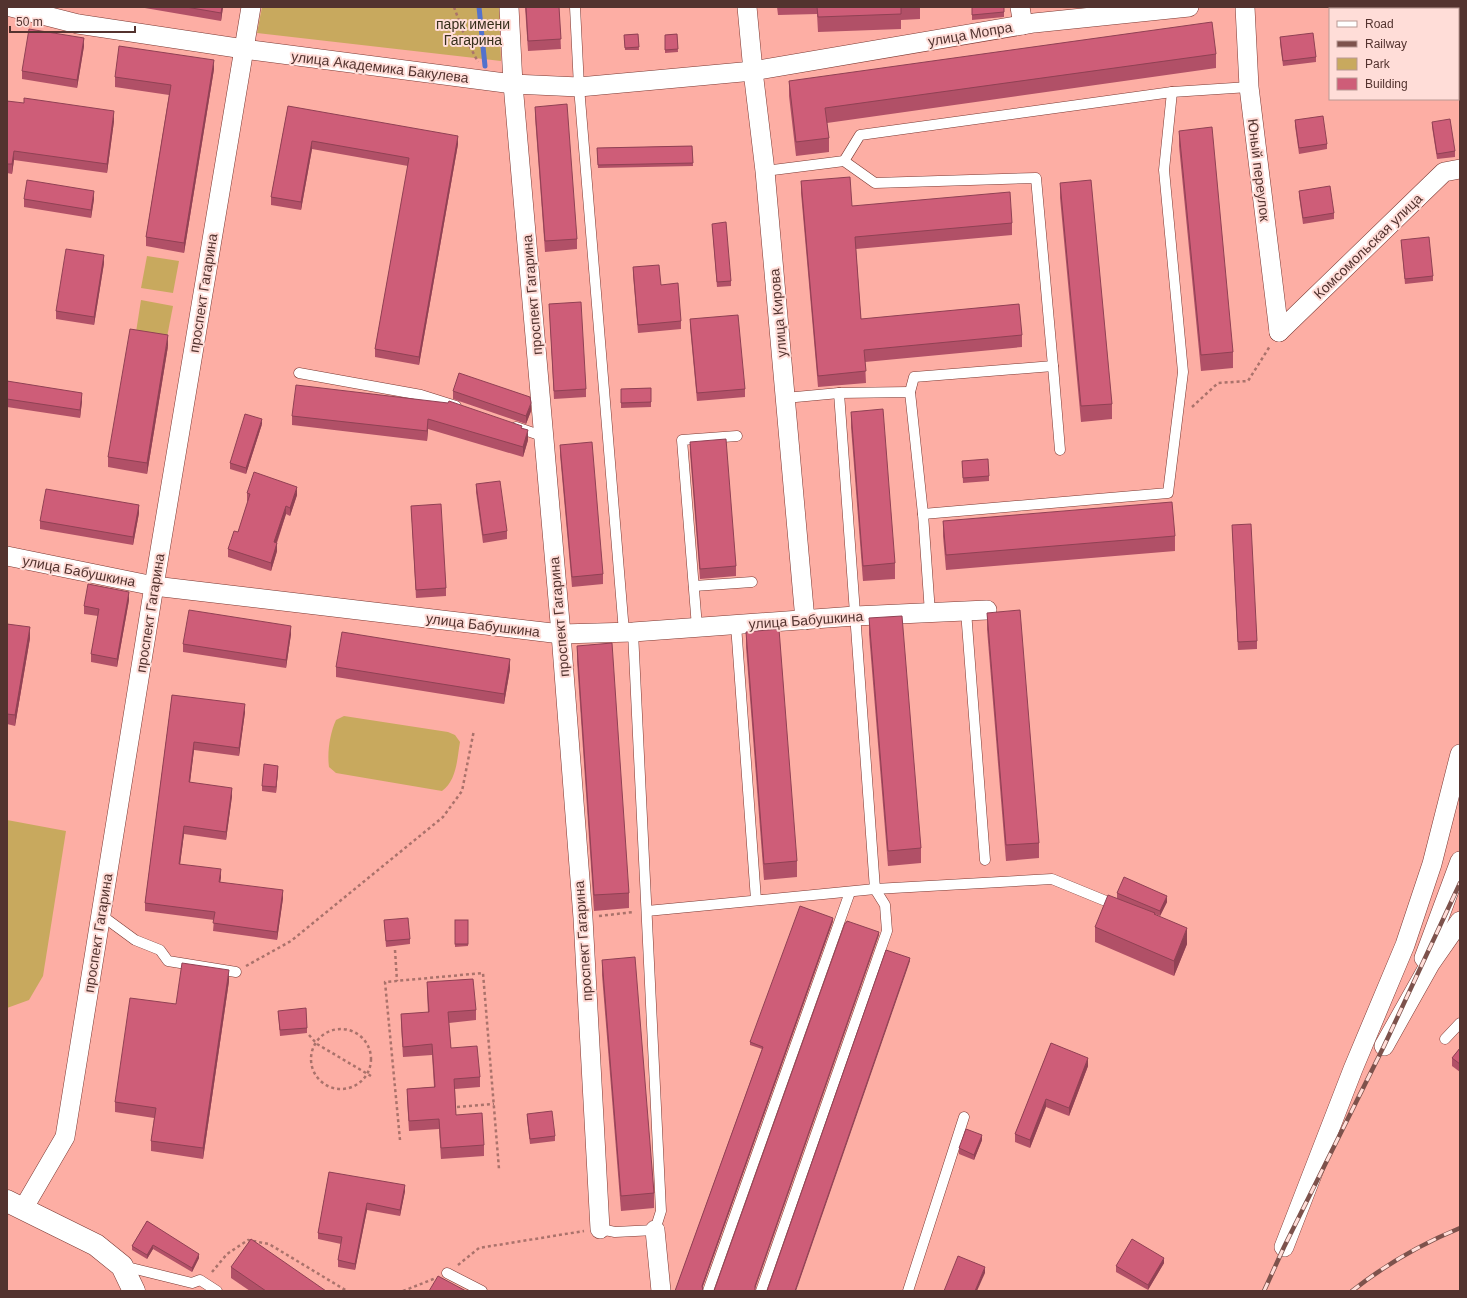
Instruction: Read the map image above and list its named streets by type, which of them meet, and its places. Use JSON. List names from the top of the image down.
{
  "streets": {
    "street": [
      "улица Мопра",
      "улица Академика Бакулева",
      "Юный переулок",
      "Комсомольская улица",
      "проспект Гагарина",
      "улица Кирова",
      "улица Бабушкина"
    ]
  },
  "crossings": [
    ["улица Мопра", "улица Академика Бакулева"],
    ["улица Мопра", "улица Кирова"],
    ["улица Академика Бакулева", "проспект Гагарина"],
    ["улица Академика Бакулева", "улица Кирова"],
    ["Юный переулок", "Комсомольская улица"],
    ["проспект Гагарина", "улица Бабушкина"],
    ["улица Кирова", "улица Бабушкина"]
  ],
  "parks": ["парк имени Гагарина"],
  "legend": [
    "Road",
    "Railway",
    "Park",
    "Building"
  ],
  "scale_bar": "50 m"
}
